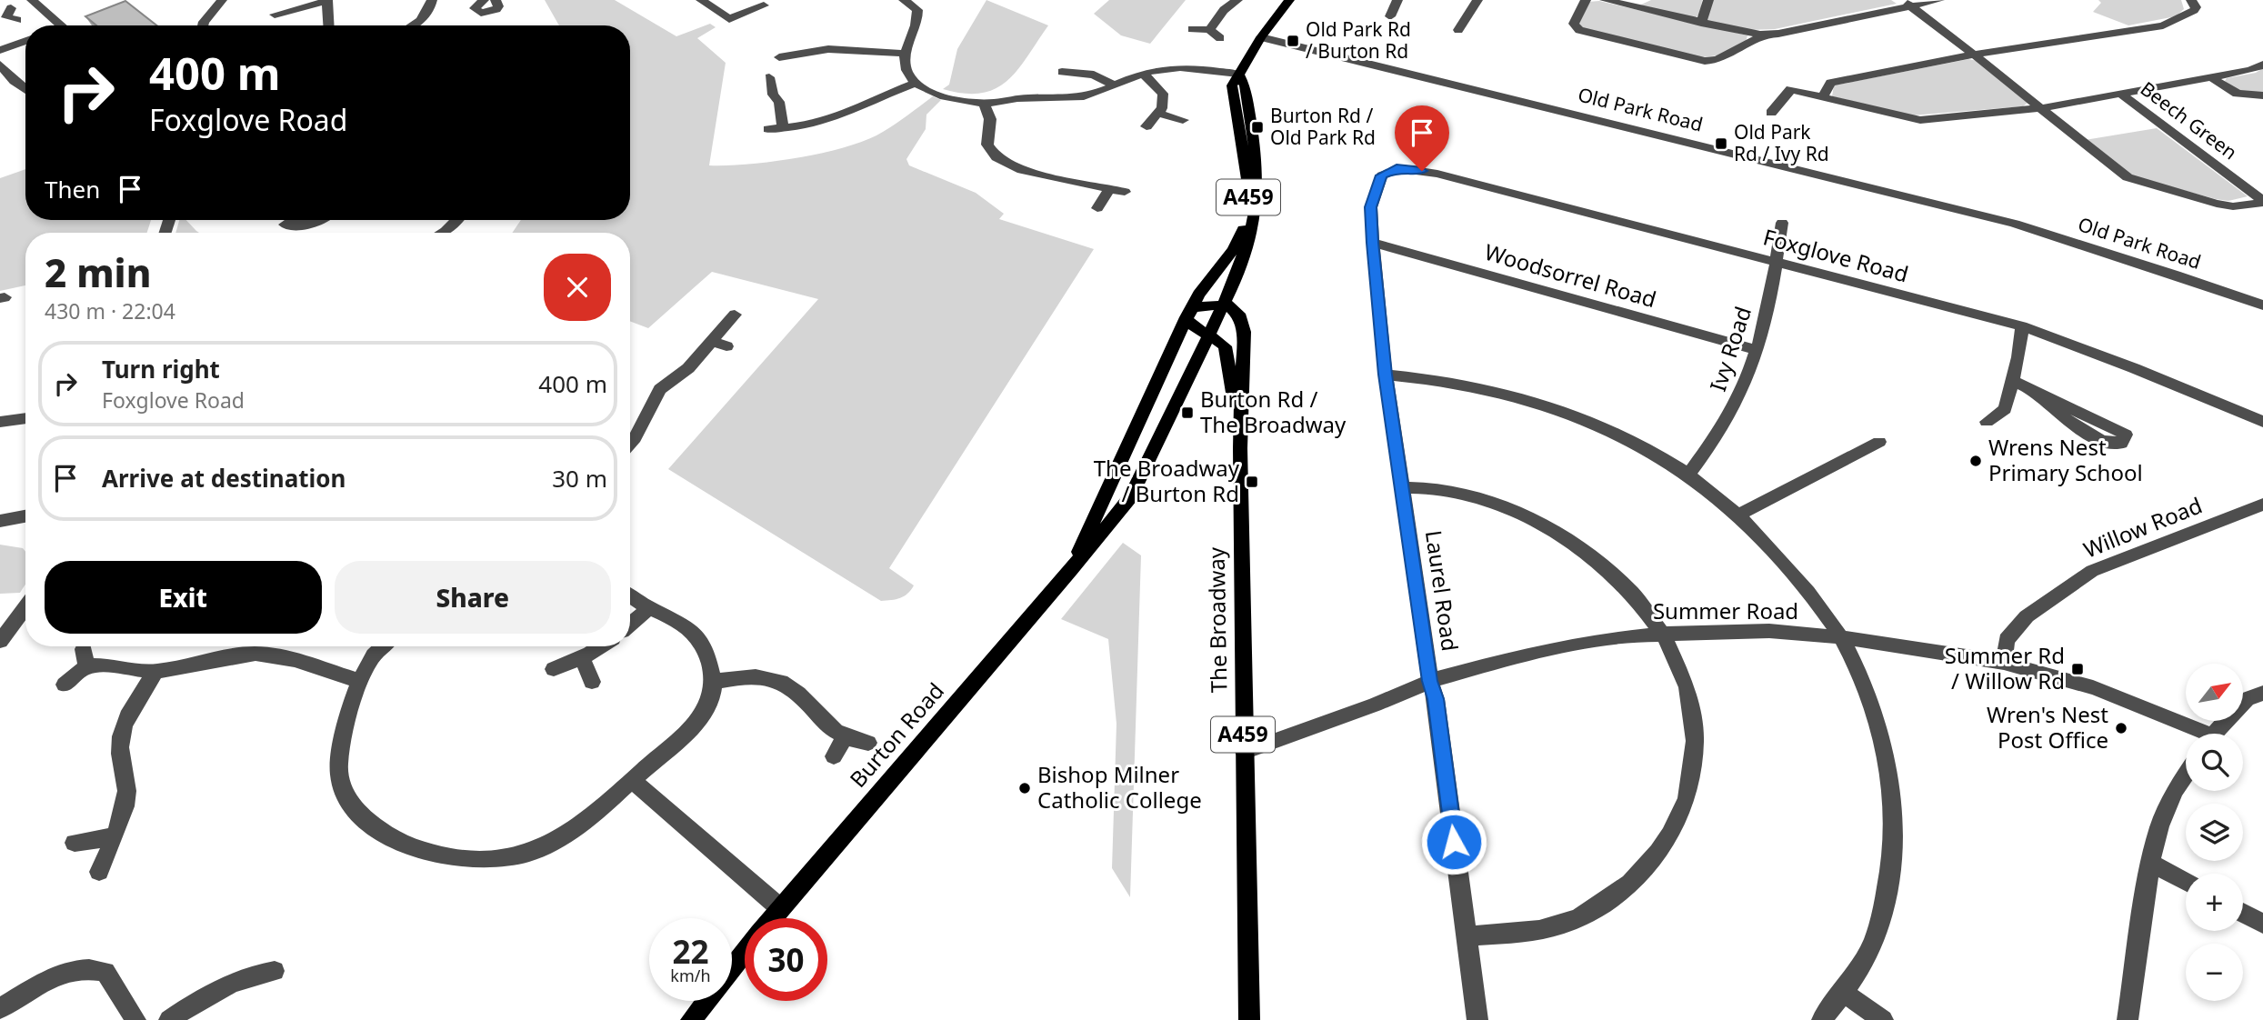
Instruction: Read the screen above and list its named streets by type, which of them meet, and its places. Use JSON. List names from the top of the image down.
{
  "streets": {
    "main road": ["A459", "The Broadway", "Burton Road"],
    "street": [
      "Old Park Road",
      "Beech Green",
      "Foxglove Road",
      "Woodsorrel Road",
      "Ivy Road",
      "Willow Road",
      "Laurel Road",
      "Summer Road"
    ]
  },
  "crossings": [
    ["Old Park Road", "A459"],
    ["A459", "The Broadway"],
    ["A459", "Burton Road"],
    ["Foxglove Road", "Ivy Road"],
    ["Foxglove Road", "Laurel Road"],
    ["Woodsorrel Road", "Ivy Road"],
    ["Woodsorrel Road", "Laurel Road"],
    ["Willow Road", "Summer Road"],
    ["Laurel Road", "Summer Road"],
    ["Summer Road", "The Broadway"],
    ["The Broadway", "Burton Road"]
  ],
  "places": {
    "transit": [
      "Old Park Rd / Burton Rd",
      "Burton Rd / Old Park Rd",
      "Old Park Rd / Ivy Rd",
      "Burton Rd / The Broadway",
      "The Broadway / Burton Rd",
      "Summer Rd / Willow Rd"
    ],
    "other": ["Wrens Nest Primary School", "Wren's Nest Post Office", "Bishop Milner Catholic College"]
  },
  "north": "top right",
  "page": {
    "turn": ["400 m", "Foxglove Road"],
    "then": "Then",
    "heading": ["2 min", "430 m · 22:04"],
    "list": [
      {
        "name": "Turn right",
        "note": "Foxglove Road",
        "value": "400 m"
      },
      {
        "name": "Arrive at destination",
        "value": "30 m"
      }
    ],
    "buttons": ["Exit", "Share"],
    "map_buttons": ["+", "−"],
    "speed": "22 km/h",
    "limit": "30"
  }
}
